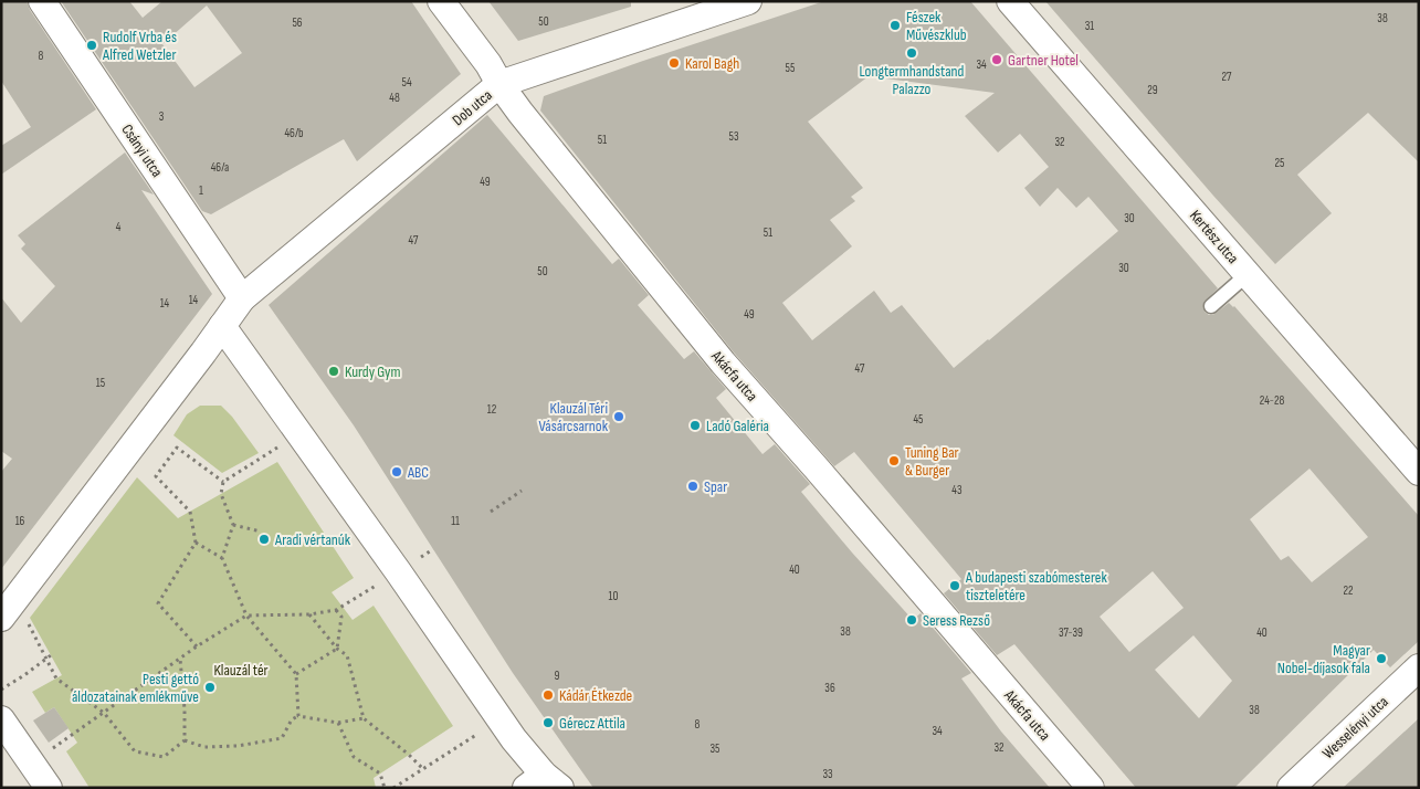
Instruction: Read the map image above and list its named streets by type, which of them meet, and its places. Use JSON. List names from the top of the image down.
{
  "streets": {
    "street": [
      "Dob utca",
      "Csányi utca",
      "Kertész utca",
      "Akácfa utca",
      "Wesselényi utca"
    ]
  },
  "crossings": [
    ["Dob utca", "Csányi utca"],
    ["Dob utca", "Akácfa utca"]
  ],
  "parks": ["Klauzál tér"],
  "places": [
    "Fészek Művészklub",
    "Rudolf Vrba és Alfred Wetzler",
    "Longtermhandstand Palazzo",
    "Gartner Hotel",
    "Karol Bagh",
    "Kurdy Gym",
    "Klauzál Téri Vásárcsarnok",
    "Ladó Galéria",
    "Tuning Bar & Burger",
    "ABC",
    "Spar",
    "Aradi vértanúk",
    "A budapesti szabómesterek tiszteletére",
    "Seress Rezső",
    "Magyar Nobel-díjasok fala",
    "Pesti gettó áldozatainak emlékműve",
    "Kádár Étkezde",
    "Gérecz Attila"
  ],
  "house_numbers": [
    "38",
    "50",
    "56",
    "31",
    "8",
    "34",
    "55",
    "27",
    "54",
    "29",
    "48",
    "3",
    "46/b",
    "53",
    "51",
    "32",
    "25",
    "46/a",
    "49",
    "1",
    "30",
    "4",
    "51",
    "47",
    "30",
    "50",
    "14",
    "14",
    "49",
    "47",
    "15",
    "24-28",
    "12",
    "45",
    "43",
    "16",
    "11",
    "40",
    "22",
    "10",
    "38",
    "37-39",
    "40",
    "9",
    "36",
    "38",
    "8",
    "34",
    "32",
    "35",
    "33"
  ]
}
